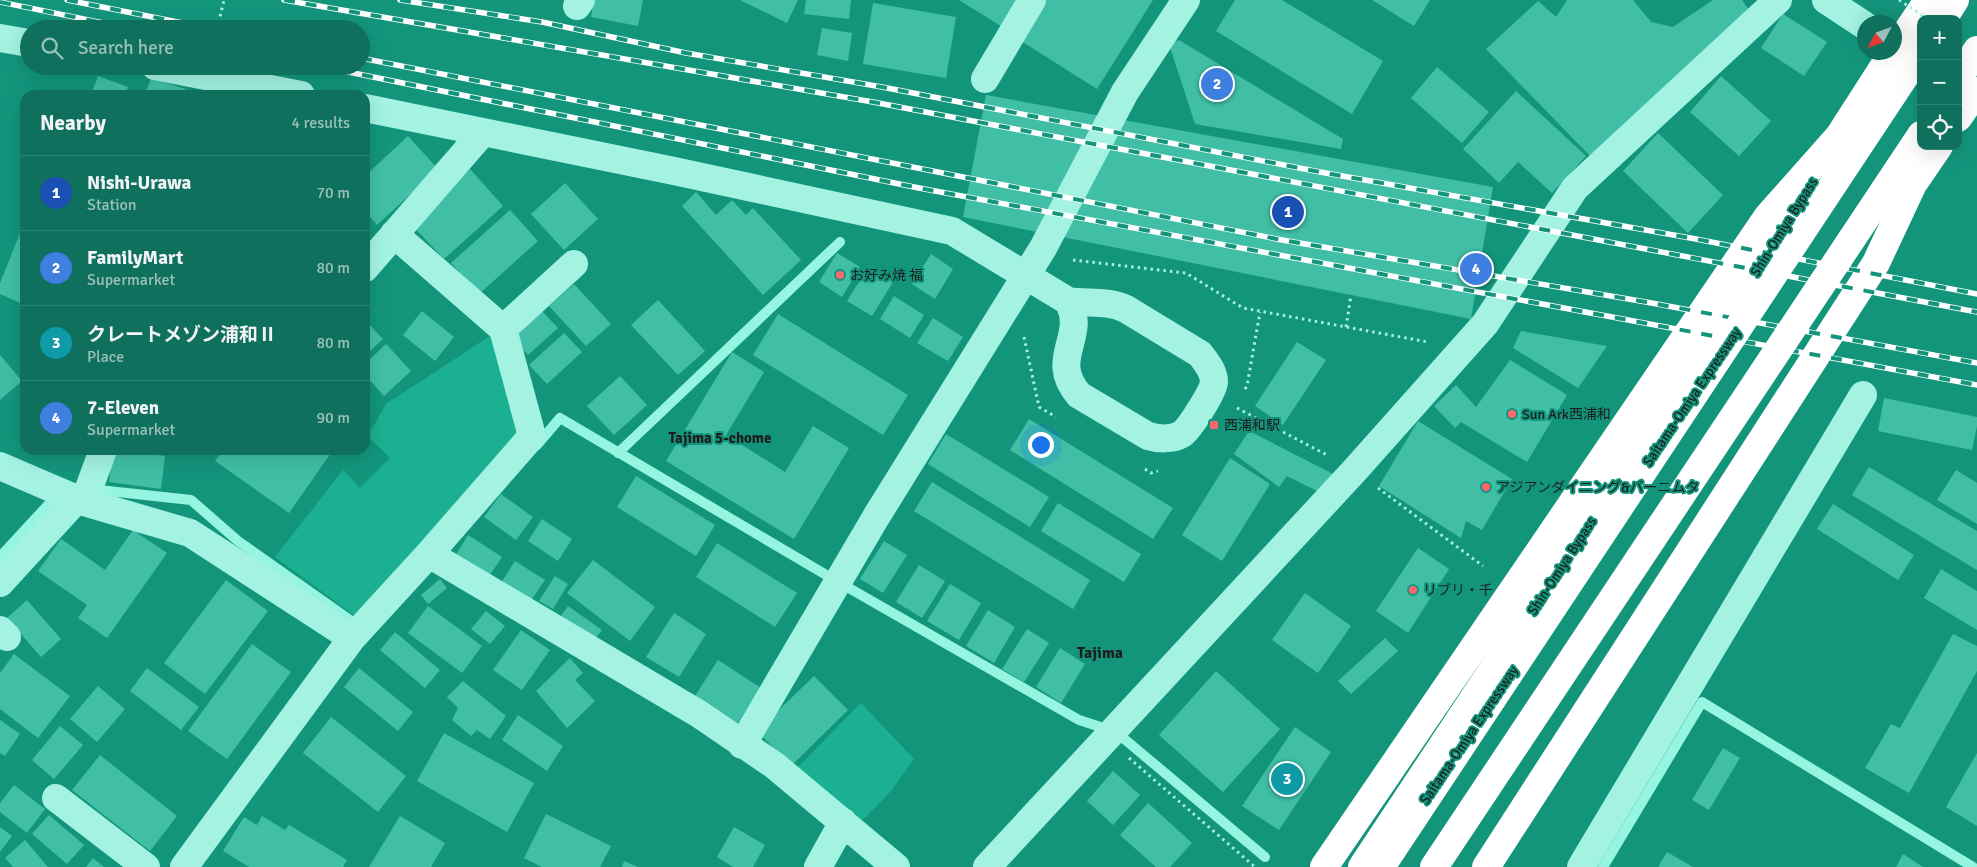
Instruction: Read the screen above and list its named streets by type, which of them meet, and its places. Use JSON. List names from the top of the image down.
{
  "streets": {
    "highway": ["Shin-Omiya Bypass", "Saitama-Omiya Expressway"]
  },
  "districts": ["Tajima 5-chome", "Tajima"],
  "places": {
    "other": [
      "お好み焼 福",
      "Sun Ark西浦和",
      "アジアンダイニング&バーニムタ",
      "リブリ・千"
    ],
    "transit": ["西浦和駅"]
  },
  "north": "bottom left",
  "page": {
    "map_buttons": ["+", "−"],
    "search": "Search here",
    "pins": [
      "2",
      "1",
      "4",
      "3"
    ],
    "heading": ["Nearby", "4 results"],
    "list": [
      {
        "mark": "1",
        "name": "Nishi-Urawa",
        "note": "Station",
        "value": "70 m"
      },
      {
        "mark": "2",
        "name": "FamilyMart",
        "note": "Supermarket",
        "value": "80 m"
      },
      {
        "mark": "3",
        "name": "クレートメゾン浦和Ⅱ",
        "note": "Place",
        "value": "80 m"
      },
      {
        "mark": "4",
        "name": "7-Eleven",
        "note": "Supermarket",
        "value": "90 m"
      }
    ]
  }
}
